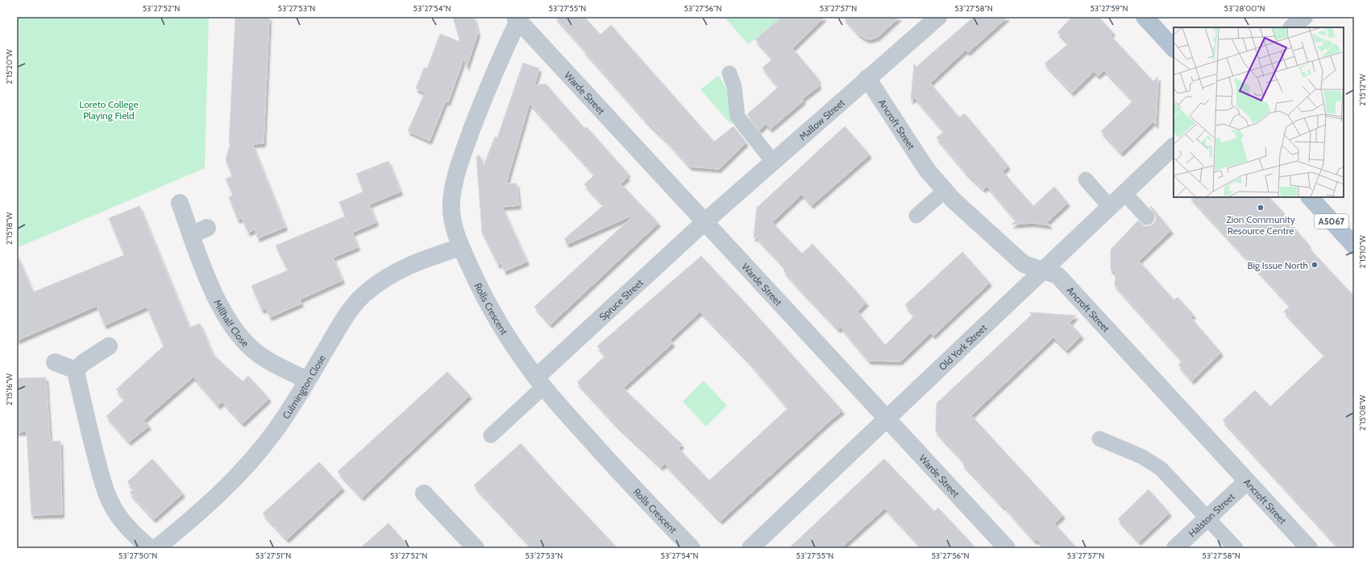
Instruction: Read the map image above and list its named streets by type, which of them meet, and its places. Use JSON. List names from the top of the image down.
{
  "streets": {
    "main road": ["A5067"],
    "street": [
      "Warde Street",
      "Mallow Street",
      "Ancroft Street",
      "Spruce Street",
      "Rolls Crescent",
      "Millhalf Close",
      "Old York Street",
      "Culmington Close",
      "Halston Street"
    ]
  },
  "crossings": [
    ["Warde Street", "Mallow Street"],
    ["Warde Street", "Spruce Street"],
    ["Warde Street", "Rolls Crescent"],
    ["Warde Street", "Old York Street"],
    ["Mallow Street", "Ancroft Street"],
    ["Mallow Street", "Spruce Street"],
    ["Ancroft Street", "Old York Street"],
    ["Ancroft Street", "Halston Street"],
    ["Spruce Street", "Rolls Crescent"],
    ["Rolls Crescent", "Culmington Close"],
    ["Millhalf Close", "Culmington Close"]
  ],
  "parks": ["Loreto College Playing Field"],
  "places": ["Zion Community Resource Centre", "Big Issue North"],
  "coordinates": [
    "53°27'52\"N",
    "53°27'53\"N",
    "53°27'54\"N",
    "53°27'55\"N",
    "53°27'56\"N",
    "53°27'57\"N",
    "53°27'58\"N",
    "53°27'59\"N",
    "53°28'00\"N",
    "2°15'20\"W",
    "2°15'12\"W",
    "2°15'18\"W",
    "2°15'10\"W",
    "2°15'16\"W",
    "2°15'08\"W",
    "53°27'50\"N",
    "53°27'51\"N"
  ]
}
